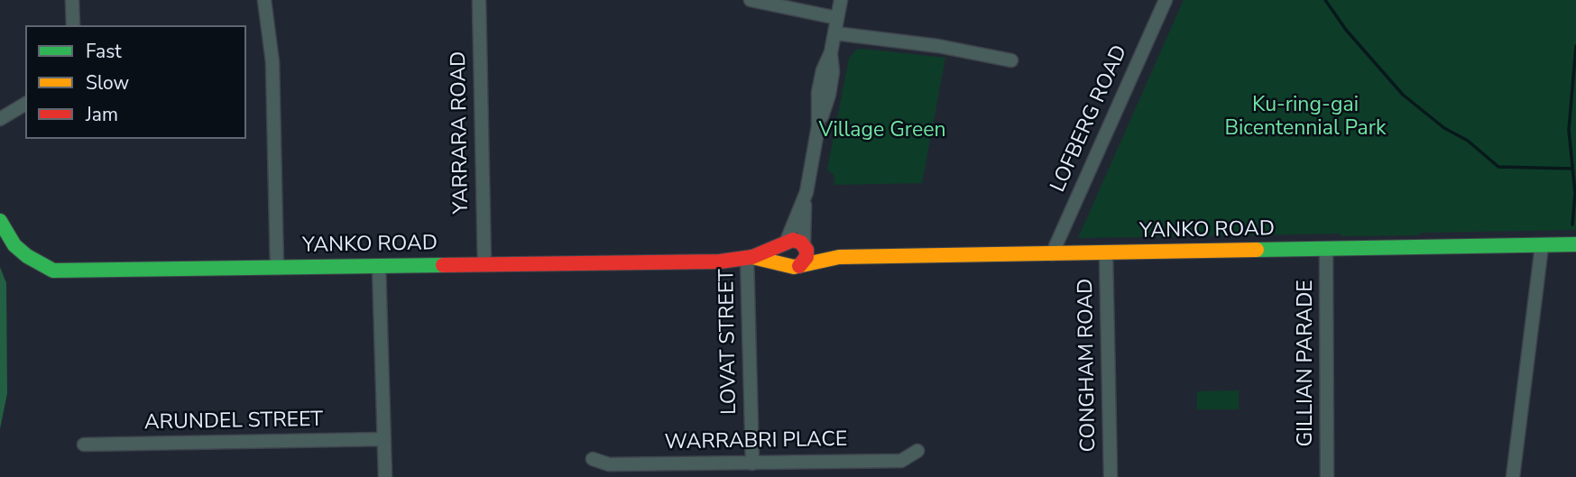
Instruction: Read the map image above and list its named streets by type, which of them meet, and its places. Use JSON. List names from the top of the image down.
{
  "streets": {
    "main road": ["YANKO ROAD"],
    "street": [
      "LOFBERG ROAD",
      "YARRARA ROAD",
      "LOVAT STREET",
      "GILLIAN PARADE",
      "CONGHAM ROAD",
      "ARUNDEL STREET",
      "WARRABRI PLACE"
    ]
  },
  "crossings": [
    ["LOFBERG ROAD", "YANKO ROAD"],
    ["YARRARA ROAD", "YANKO ROAD"],
    ["YANKO ROAD", "LOVAT STREET"],
    ["YANKO ROAD", "GILLIAN PARADE"],
    ["YANKO ROAD", "CONGHAM ROAD"],
    ["LOVAT STREET", "WARRABRI PLACE"]
  ],
  "parks": ["Ku-ring-gai Bicentennial Park", "Village Green"],
  "legend": ["Fast", "Slow", "Jam"]
}
